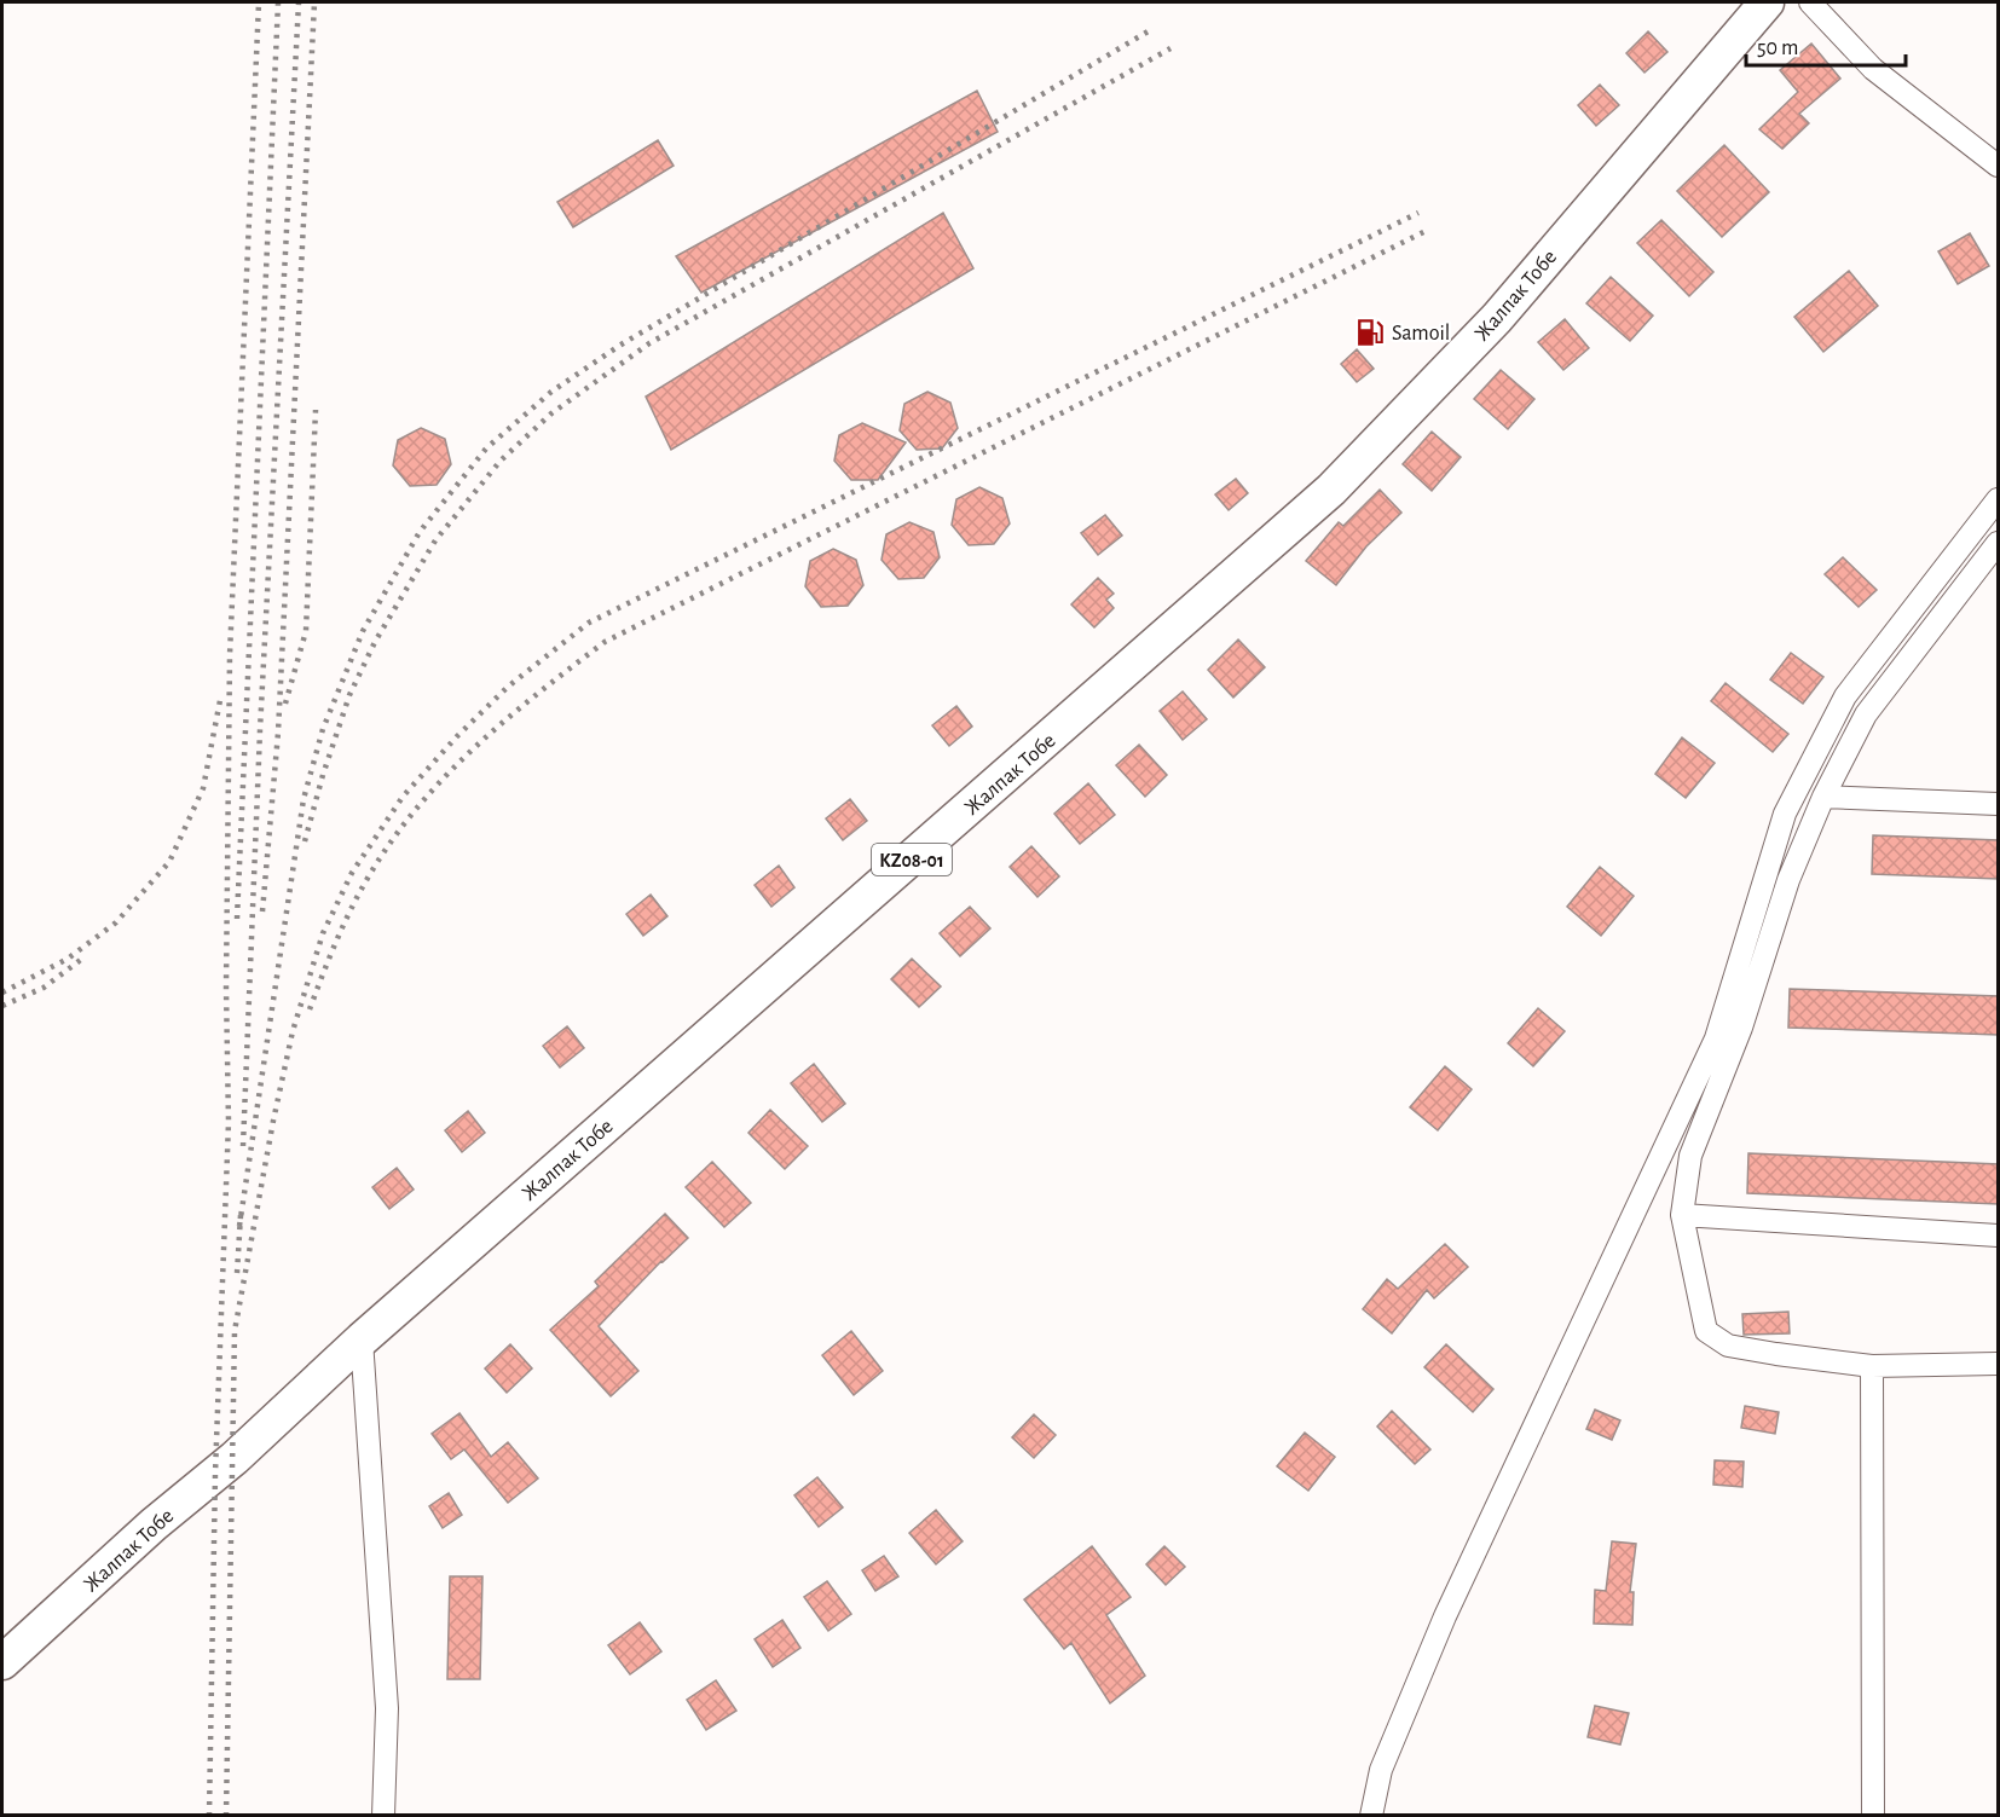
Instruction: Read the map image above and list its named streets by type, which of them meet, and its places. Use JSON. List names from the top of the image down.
{
  "streets": {
    "main road": ["Жалпак Тобе", "KZ08-01"]
  },
  "places": {
    "fuel station": ["Samoil"]
  },
  "scale_bar": "50 m"
}
